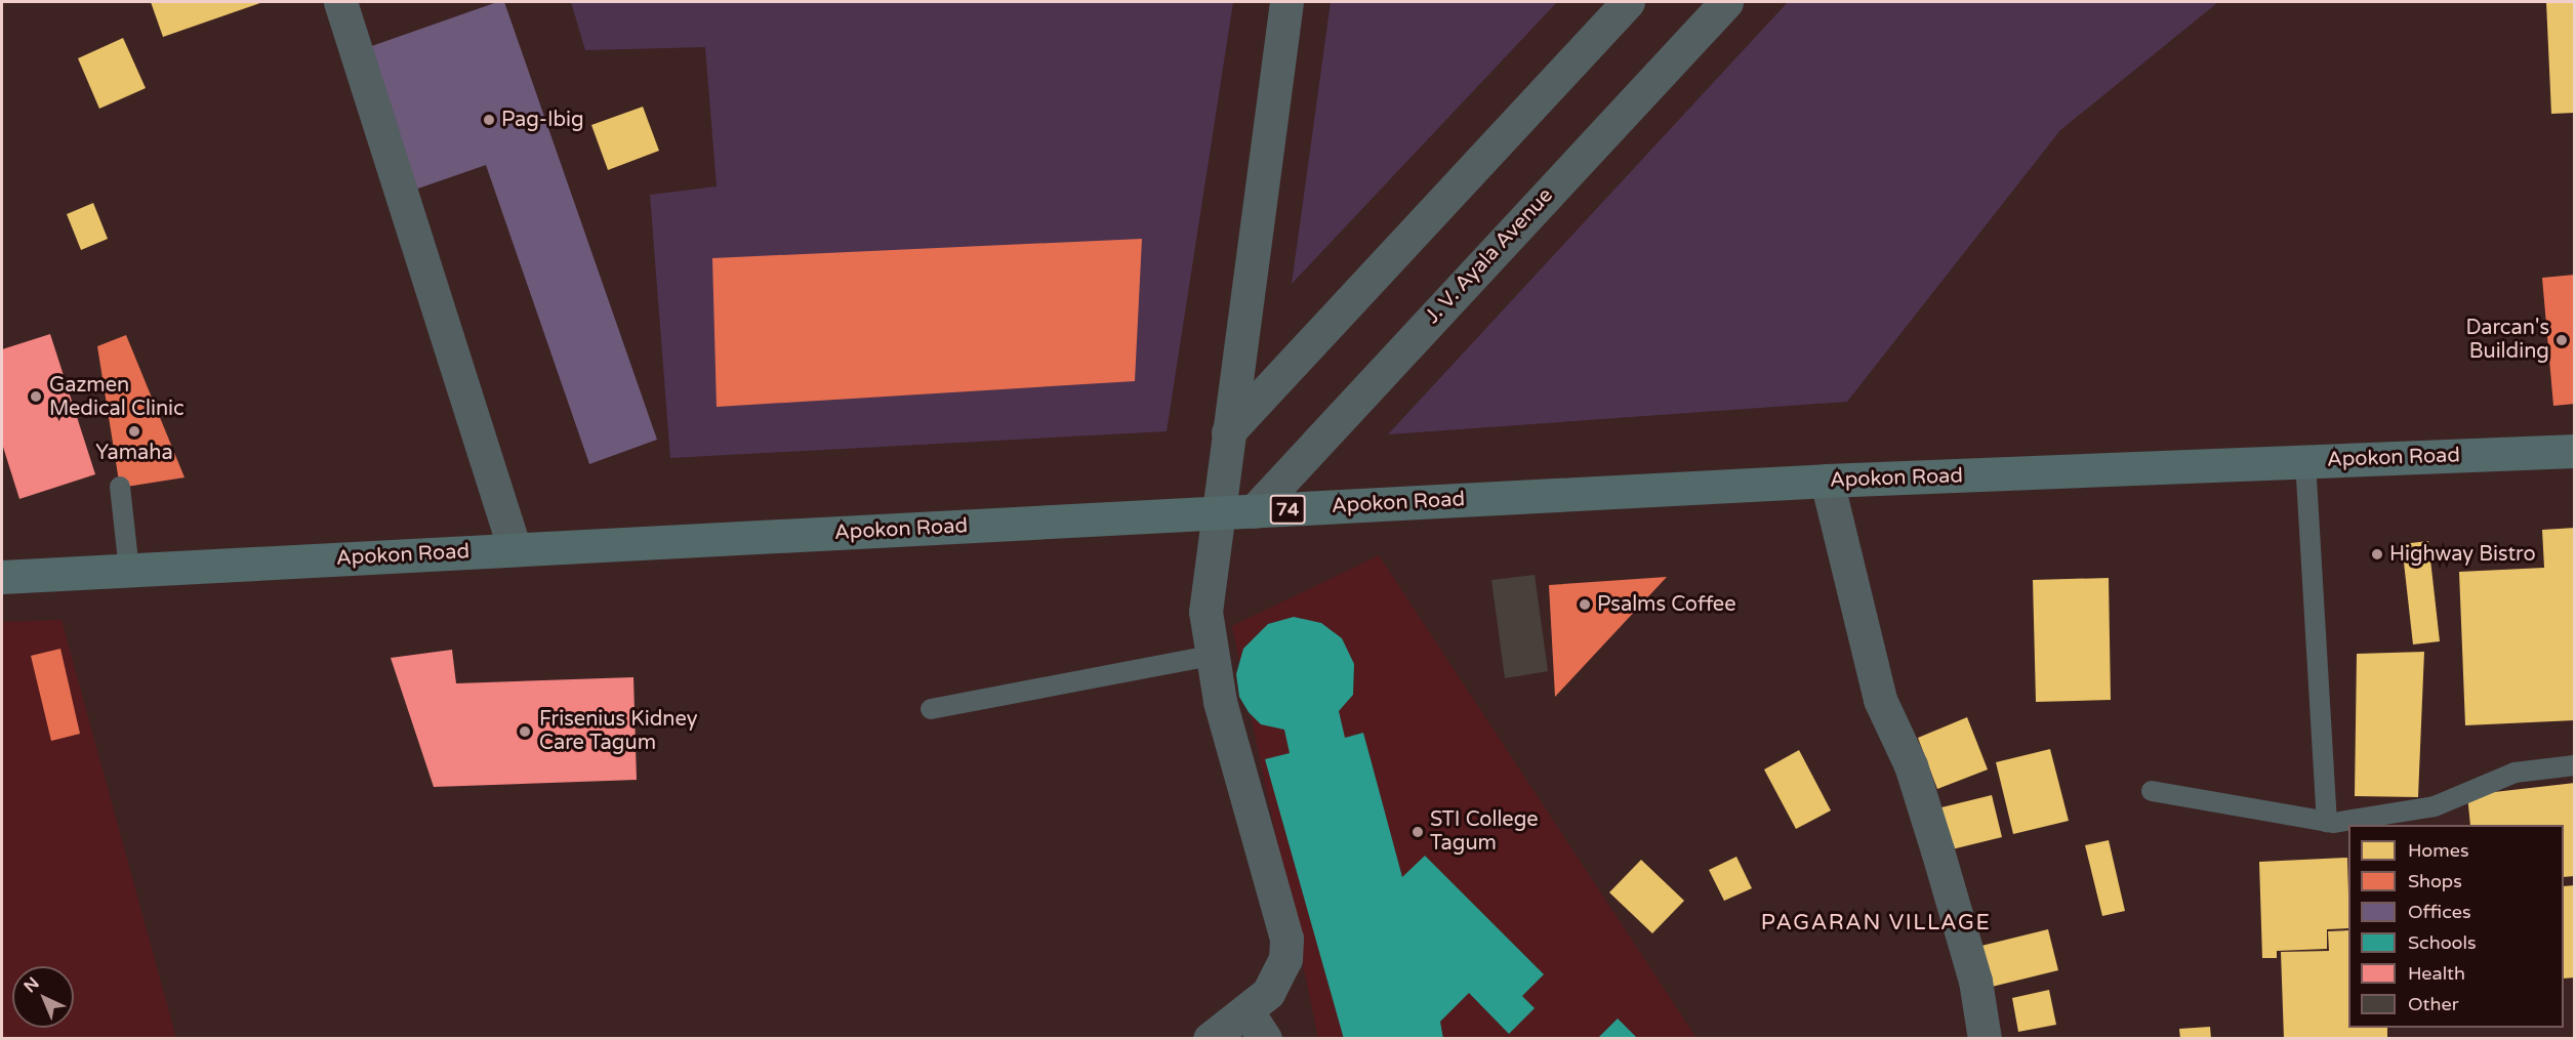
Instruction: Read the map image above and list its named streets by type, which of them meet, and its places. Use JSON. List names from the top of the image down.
{
  "streets": {
    "highway": ["Apokon Road", "74"],
    "street": ["J. V. Ayala Avenue"]
  },
  "crossings": [
    ["J. V. Ayala Avenue", "Apokon Road"]
  ],
  "districts": ["PAGARAN VILLAGE"],
  "places": [
    "Pag-Ibig",
    "Darcan's Building",
    "Gazmen Medical Clinic",
    "Yamaha",
    "Highway Bistro",
    "Psalms Coffee",
    "Frisenius Kidney Care Tagum",
    "STI College Tagum"
  ],
  "legend": [
    "Homes",
    "Shops",
    "Offices",
    "Schools",
    "Health",
    "Other"
  ],
  "north": "top left"
}
